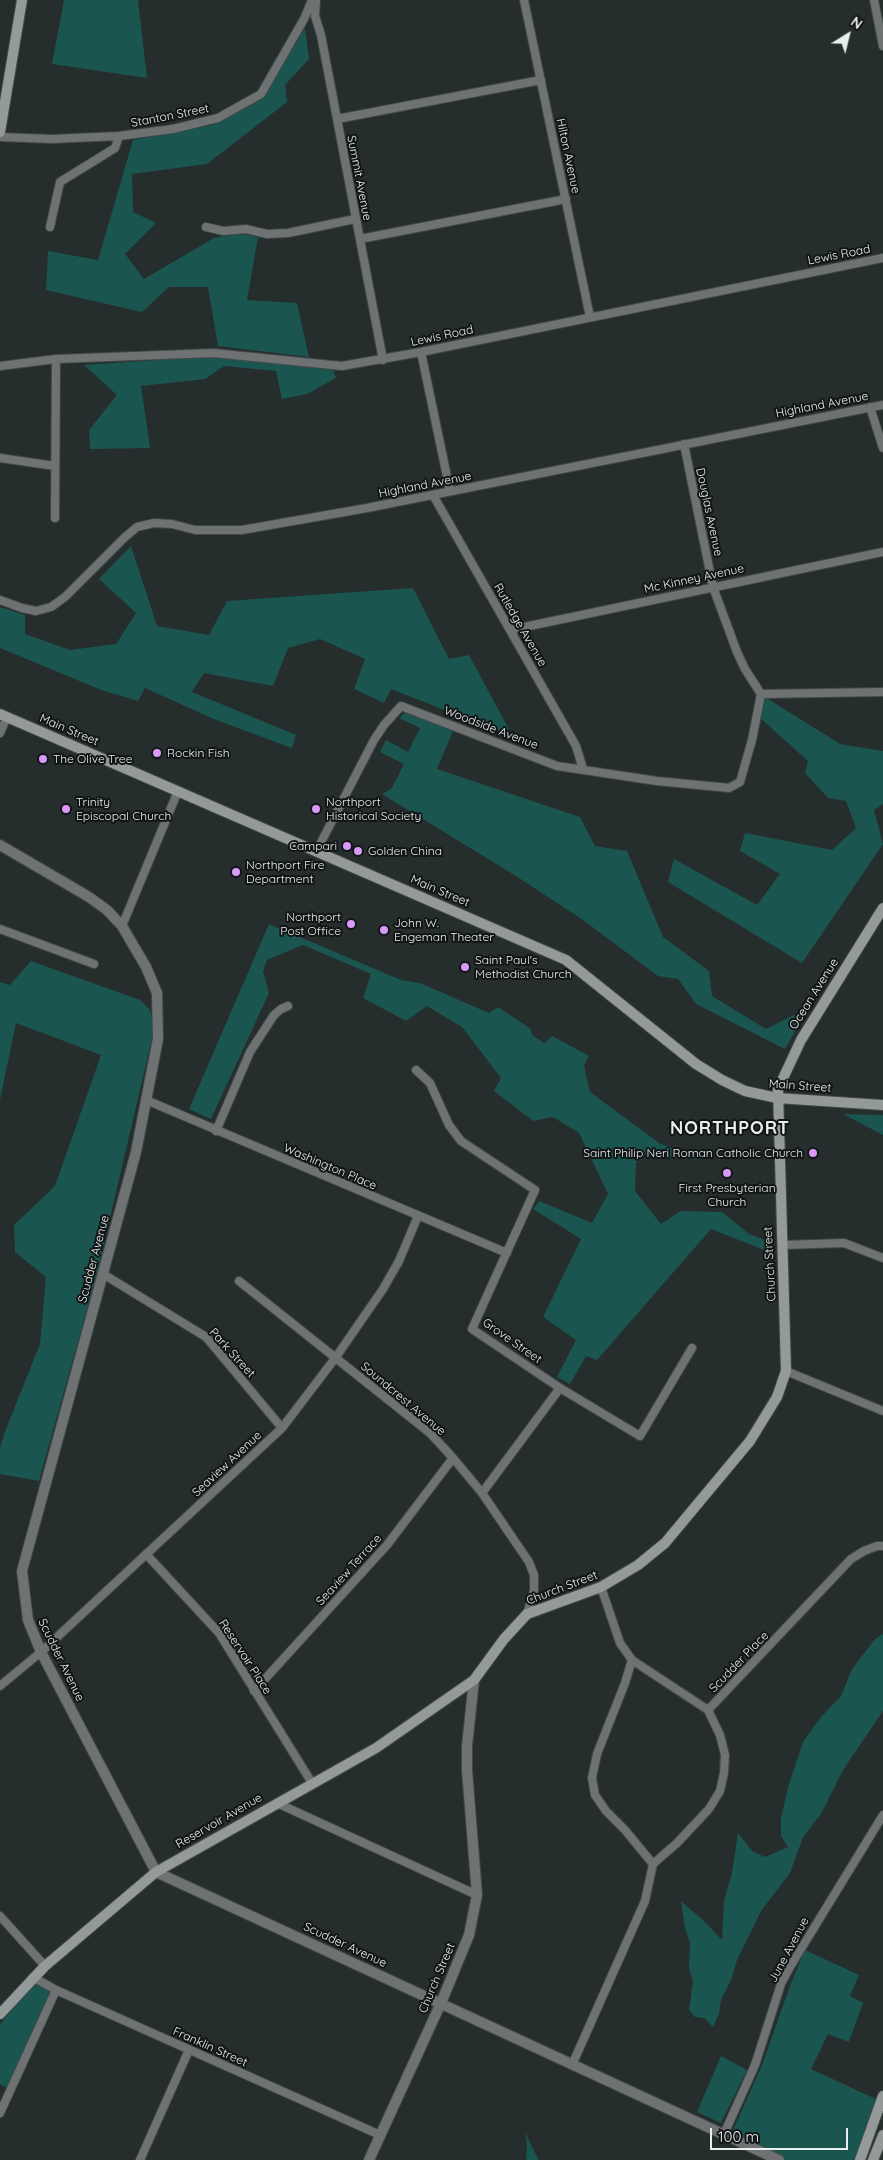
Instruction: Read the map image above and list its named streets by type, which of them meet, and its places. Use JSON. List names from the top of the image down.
{
  "streets": {
    "main road": [
      "Main Street",
      "Ocean Avenue",
      "Church Street",
      "Reservoir Avenue"
    ],
    "street": [
      "Stanton Street",
      "Hilton Avenue",
      "Summit Avenue",
      "Lewis Road",
      "Highland Avenue",
      "Douglas Avenue",
      "Mc Kinney Avenue",
      "Rutledge Avenue",
      "Woodside Avenue",
      "Washington Place",
      "Scudder Avenue",
      "Grove Street",
      "Park Street",
      "Soundcrest Avenue",
      "Seaview Avenue",
      "Seaview Terrace",
      "Reservoir Place",
      "Scudder Place",
      "June Avenue",
      "Franklin Street"
    ]
  },
  "crossings": [
    ["Hilton Avenue", "Lewis Road"],
    ["Summit Avenue", "Lewis Road"],
    ["Highland Avenue", "Douglas Avenue"],
    ["Highland Avenue", "Rutledge Avenue"],
    ["Douglas Avenue", "Mc Kinney Avenue"],
    ["Douglas Avenue", "Woodside Avenue"],
    ["Mc Kinney Avenue", "Rutledge Avenue"],
    ["Rutledge Avenue", "Woodside Avenue"],
    ["Woodside Avenue", "Main Street"],
    ["Main Street", "Ocean Avenue"],
    ["Main Street", "Church Street"],
    ["Ocean Avenue", "Church Street"],
    ["Washington Place", "Scudder Avenue"],
    ["Washington Place", "Grove Street"],
    ["Washington Place", "Seaview Avenue"],
    ["Scudder Avenue", "Church Street"],
    ["Scudder Avenue", "Park Street"],
    ["Scudder Avenue", "Seaview Avenue"],
    ["Scudder Avenue", "Reservoir Avenue"],
    ["Scudder Avenue", "June Avenue"],
    ["Church Street", "Soundcrest Avenue"],
    ["Church Street", "Reservoir Avenue"],
    ["Church Street", "Franklin Street"],
    ["Park Street", "Seaview Avenue"],
    ["Soundcrest Avenue", "Seaview Avenue"],
    ["Soundcrest Avenue", "Seaview Terrace"],
    ["Seaview Avenue", "Reservoir Place"],
    ["Seaview Terrace", "Reservoir Place"],
    ["Reservoir Place", "Reservoir Avenue"],
    ["Reservoir Avenue", "Franklin Street"]
  ],
  "districts": ["NORTHPORT"],
  "places": [
    "Rockin Fish",
    "The Olive Tree",
    "Trinity Episcopal Church",
    "Northport Historical Society",
    "Campari",
    "Golden China",
    "Northport Fire Department",
    "Northport Post Office",
    "John W. Engeman Theater",
    "Saint Paul's Methodist Church",
    "Saint Philip Neri Roman Catholic Church",
    "First Presbyterian Church"
  ],
  "scale_bar": "100 m",
  "north": "top right"
}
